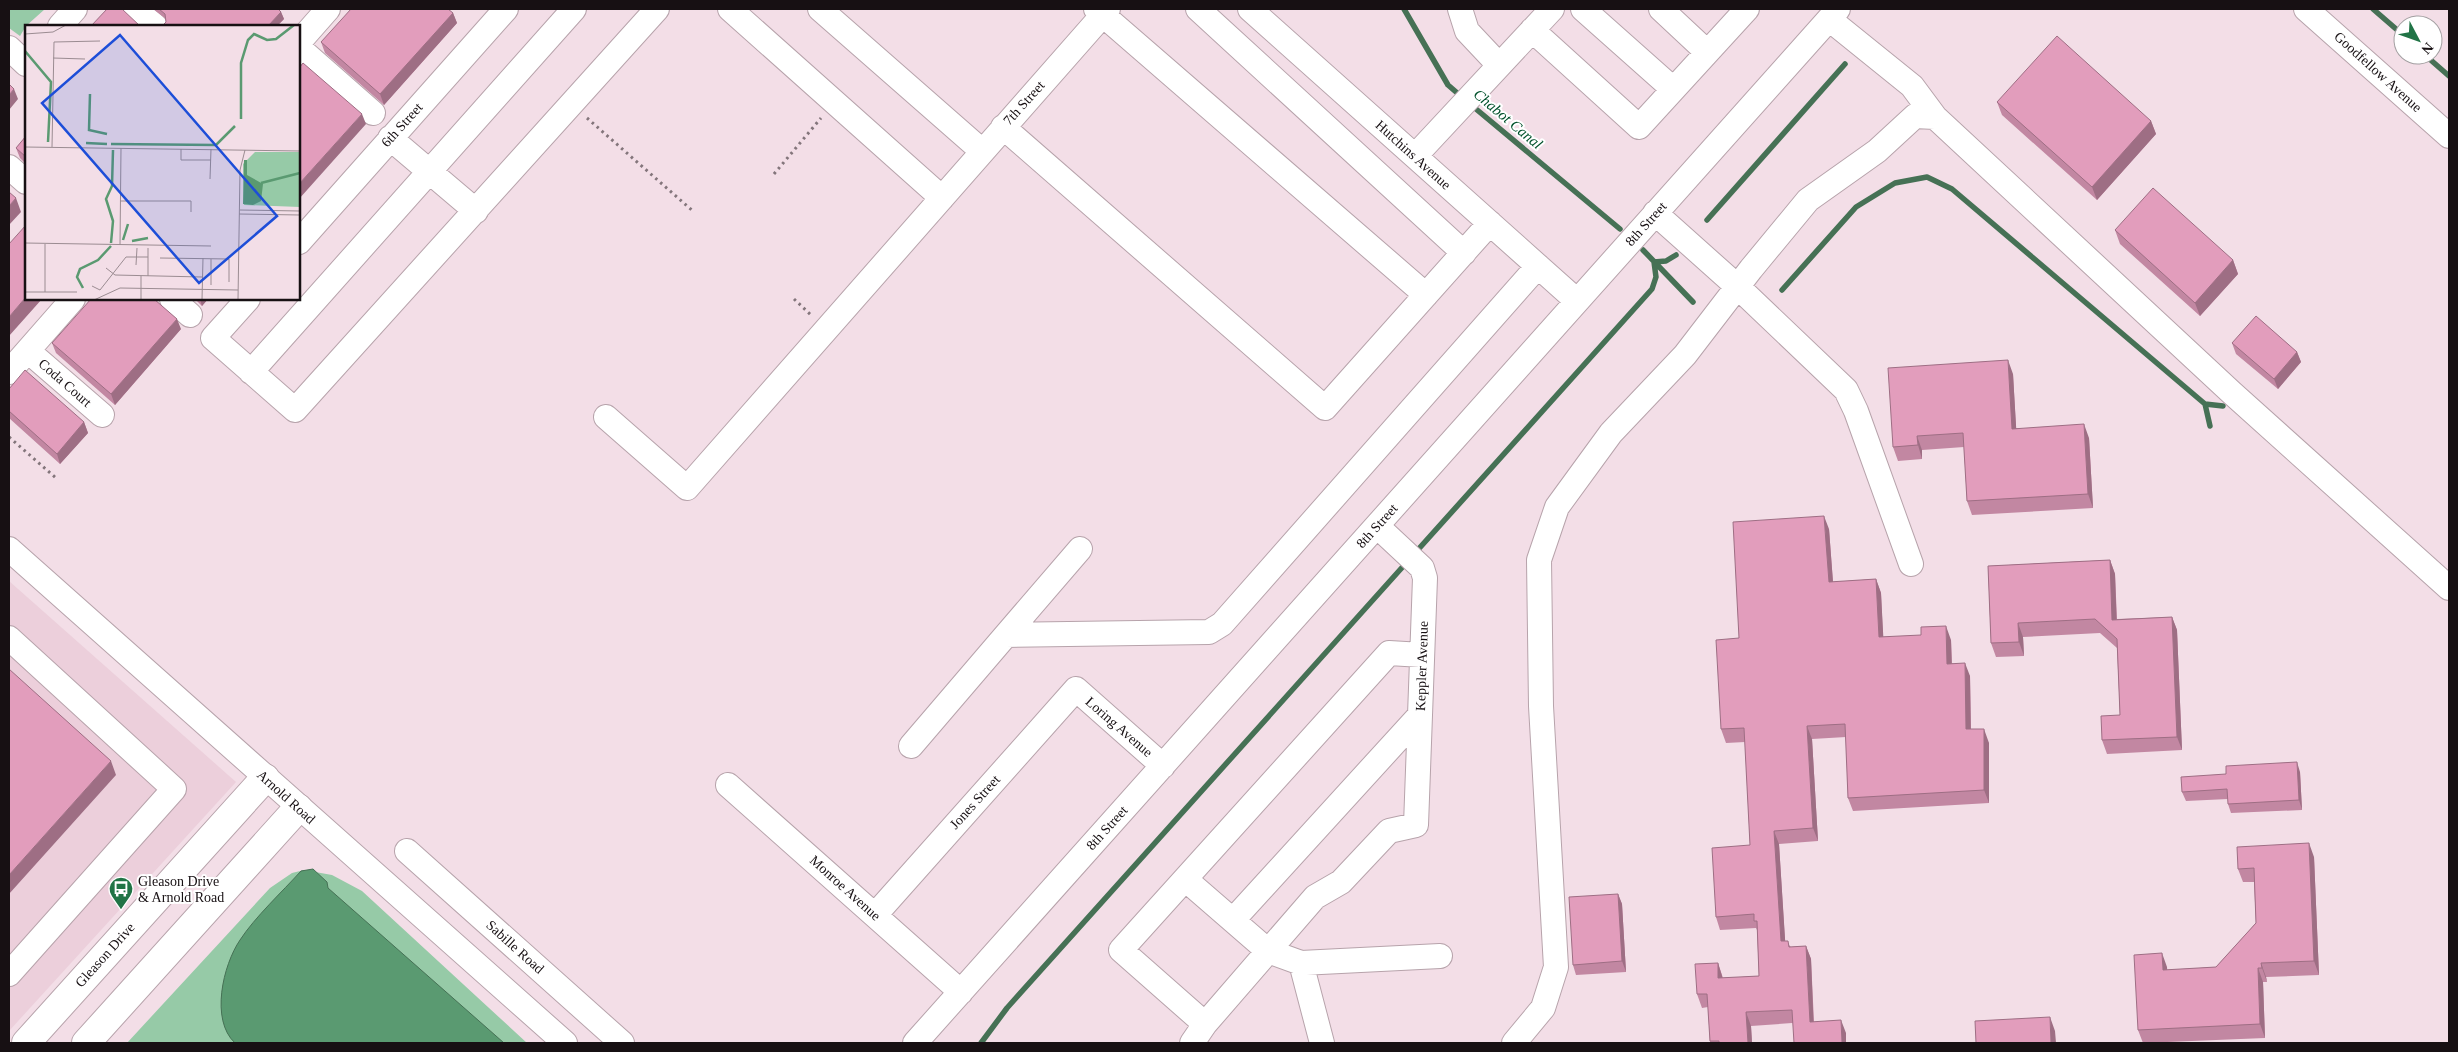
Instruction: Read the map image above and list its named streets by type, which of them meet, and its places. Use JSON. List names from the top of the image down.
{
  "streets": {
    "main road": ["Gleason Drive"],
    "street": [
      "Goodfellow Avenue",
      "7th Street",
      "6th Street",
      "Hutchins Avenue",
      "8th Street",
      "Coda Court",
      "Keppler Avenue",
      "Loring Avenue",
      "Arnold Road",
      "Jones Street",
      "Monroe Avenue",
      "Sabille Road"
    ]
  },
  "crossings": [
    ["Hutchins Avenue", "8th Street"],
    ["8th Street", "Keppler Avenue"],
    ["8th Street", "Loring Avenue"],
    ["8th Street", "Monroe Avenue"],
    ["Loring Avenue", "Jones Street"],
    ["Arnold Road", "Gleason Drive"],
    ["Jones Street", "Monroe Avenue"]
  ],
  "water": ["Chabot Canal"],
  "places": {
    "bus stop": ["Gleason Drive & Arnold Road"]
  },
  "north": "bottom right"
}
